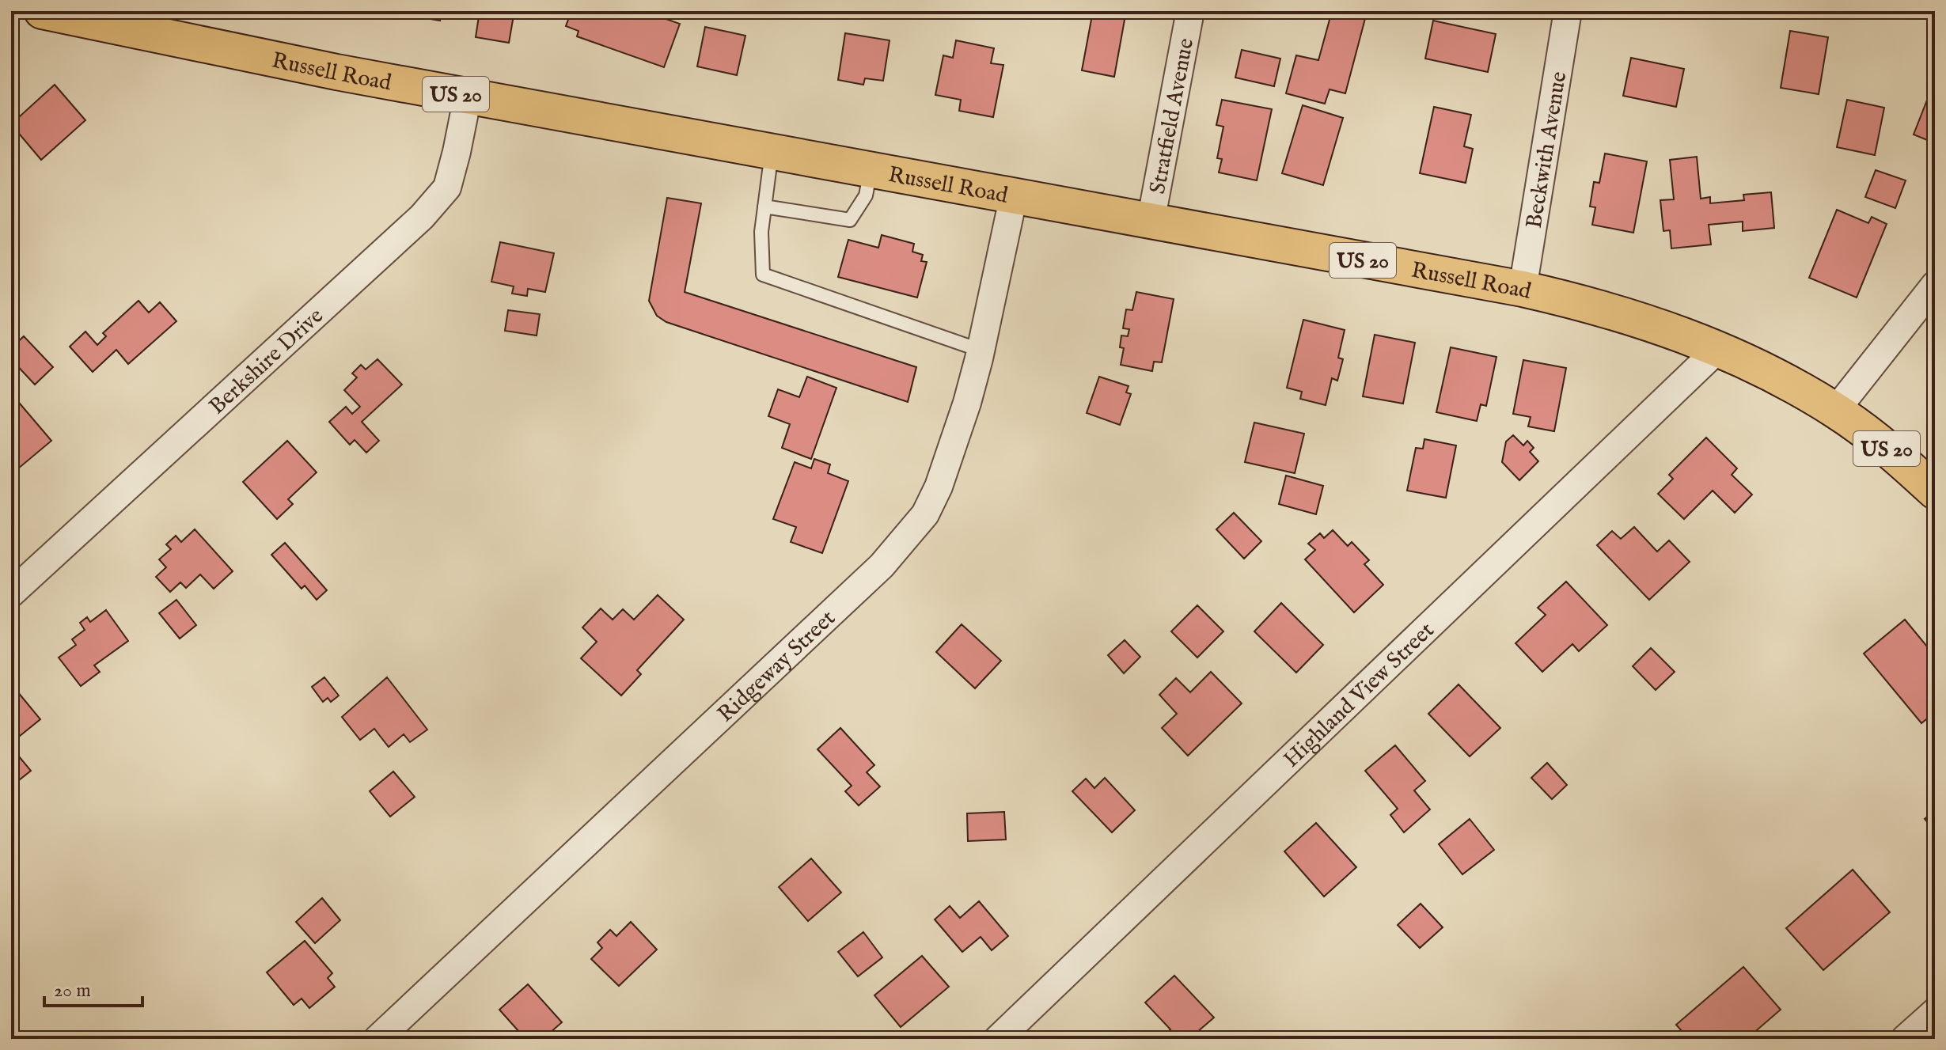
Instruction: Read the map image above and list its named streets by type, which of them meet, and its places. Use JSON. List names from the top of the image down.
{
  "streets": {
    "main road": ["Russell Road", "US 20"],
    "street": [
      "Stratfield Avenue",
      "Beckwith Avenue",
      "Berkshire Drive",
      "Ridgeway Street",
      "Highland View Street"
    ]
  },
  "crossings": [
    ["Russell Road", "US 20"],
    ["Russell Road", "Stratfield Avenue"],
    ["Russell Road", "Beckwith Avenue"],
    ["Russell Road", "Berkshire Drive"],
    ["Russell Road", "Ridgeway Street"],
    ["Russell Road", "Highland View Street"]
  ],
  "scale_bar": "20 m"
}
